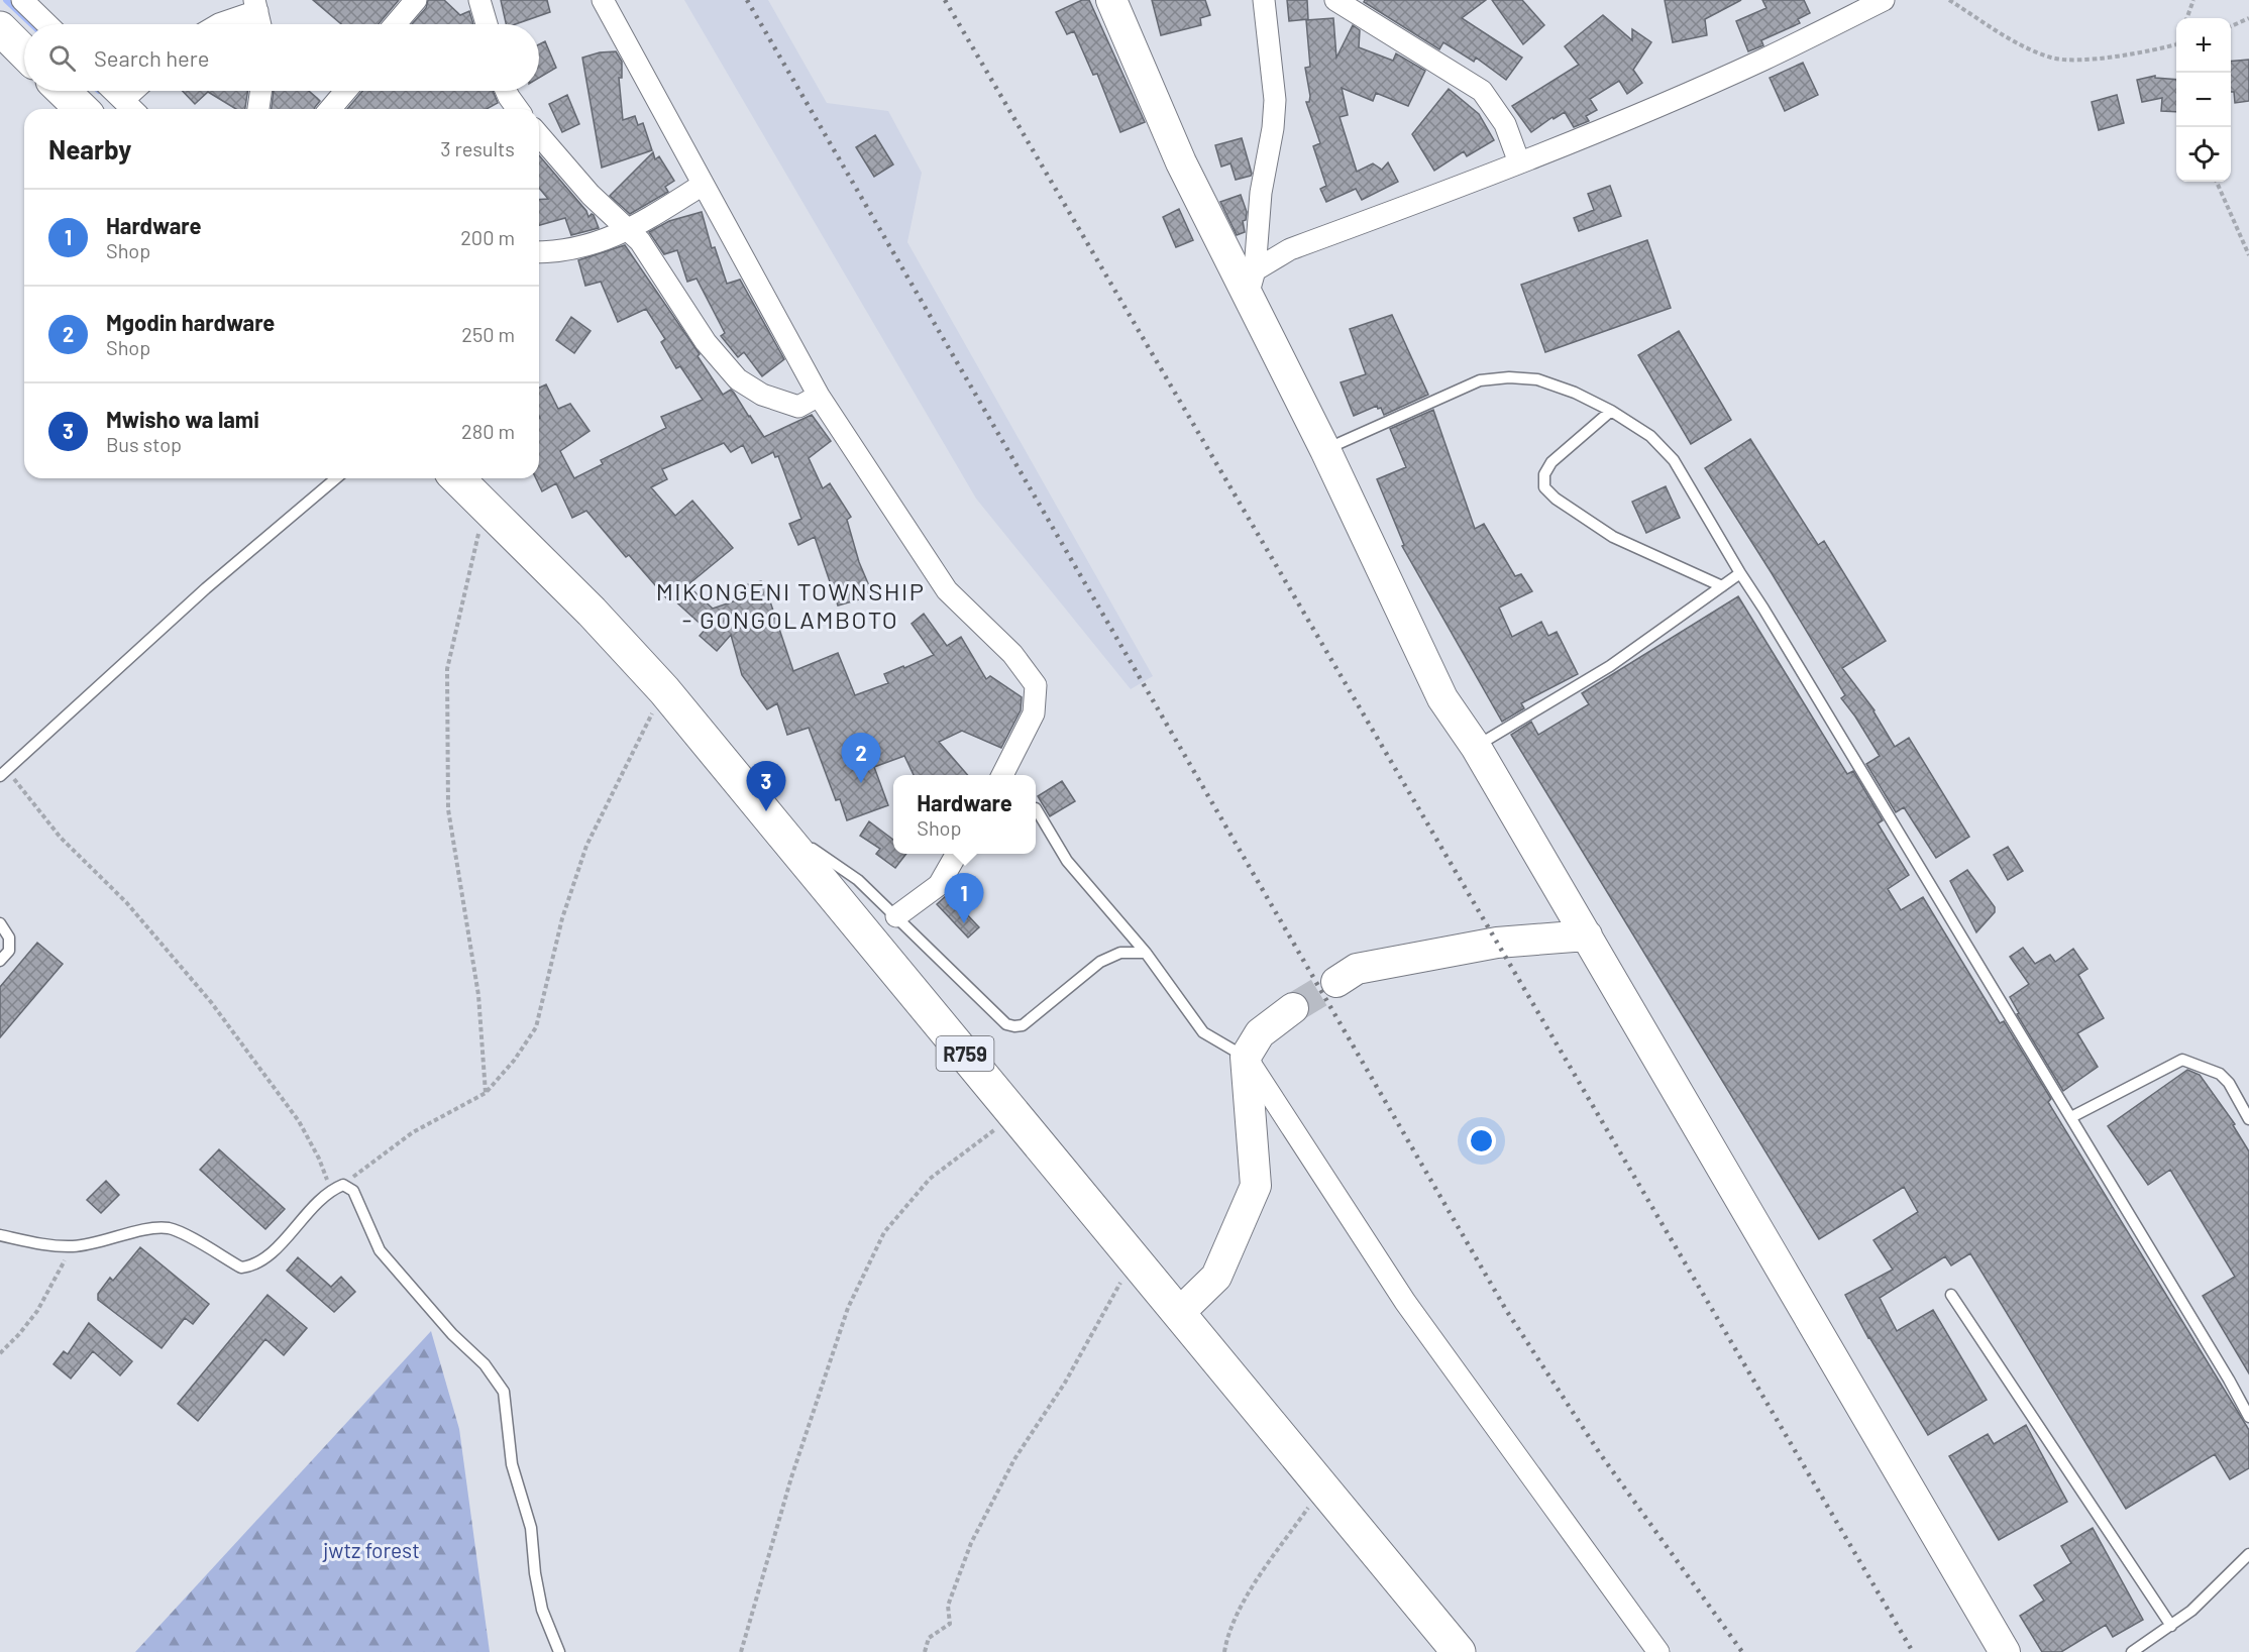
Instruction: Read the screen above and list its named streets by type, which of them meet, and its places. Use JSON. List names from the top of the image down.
{
  "streets": {
    "main road": ["R759"]
  },
  "districts": ["MIKONGENI TOWNSHIP - GONGOLAMBOTO"],
  "parks": ["jwtz forest"],
  "page": {
    "map_buttons": ["+", "−"],
    "search": "Search here",
    "heading": ["Nearby", "3 results"],
    "list": [
      {
        "mark": "1",
        "name": "Hardware",
        "note": "Shop",
        "value": "200 m"
      },
      {
        "mark": "2",
        "name": "Mgodin hardware",
        "note": "Shop",
        "value": "250 m"
      },
      {
        "mark": "3",
        "name": "Mwisho wa lami",
        "note": "Bus stop",
        "value": "280 m"
      }
    ],
    "pins": ["2", "3", "1"],
    "popup": ["Hardware", "Shop"]
  }
}
